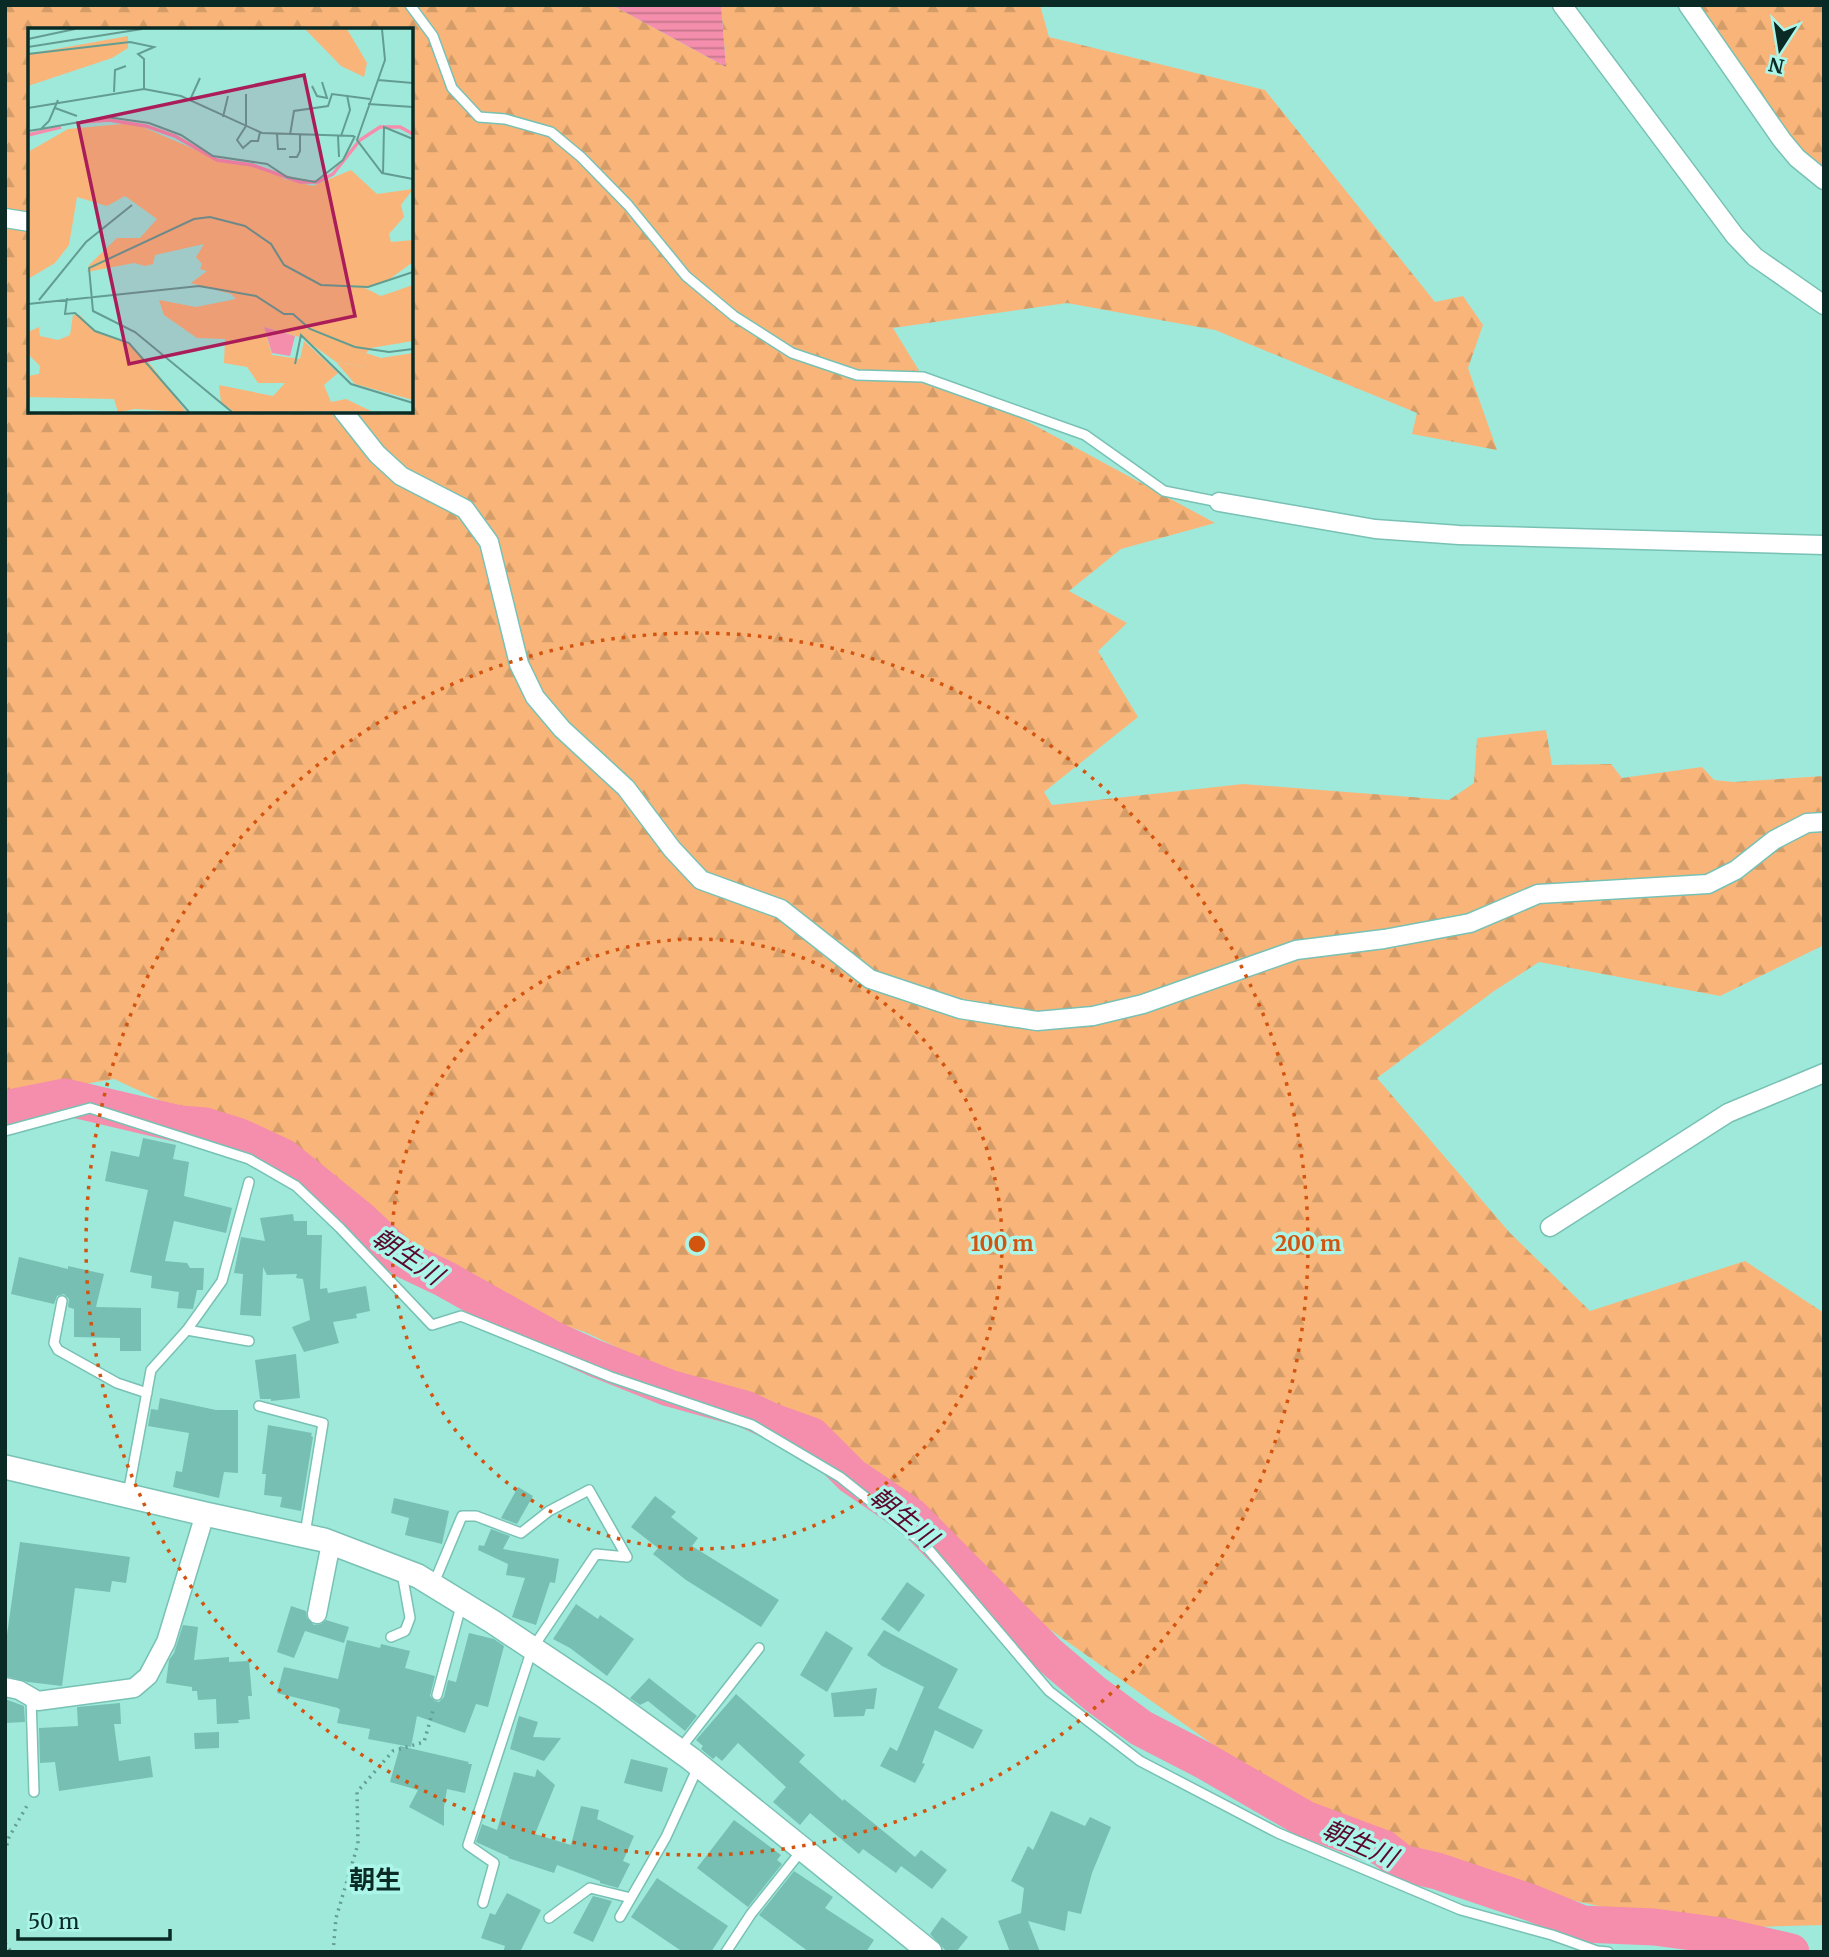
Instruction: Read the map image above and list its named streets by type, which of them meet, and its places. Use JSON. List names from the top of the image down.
{
  "districts": ["朝生"],
  "water": ["朝生川"],
  "scale_bar": "50 m",
  "north": "bottom",
  "rings": ["100 m", "200 m"]
}
